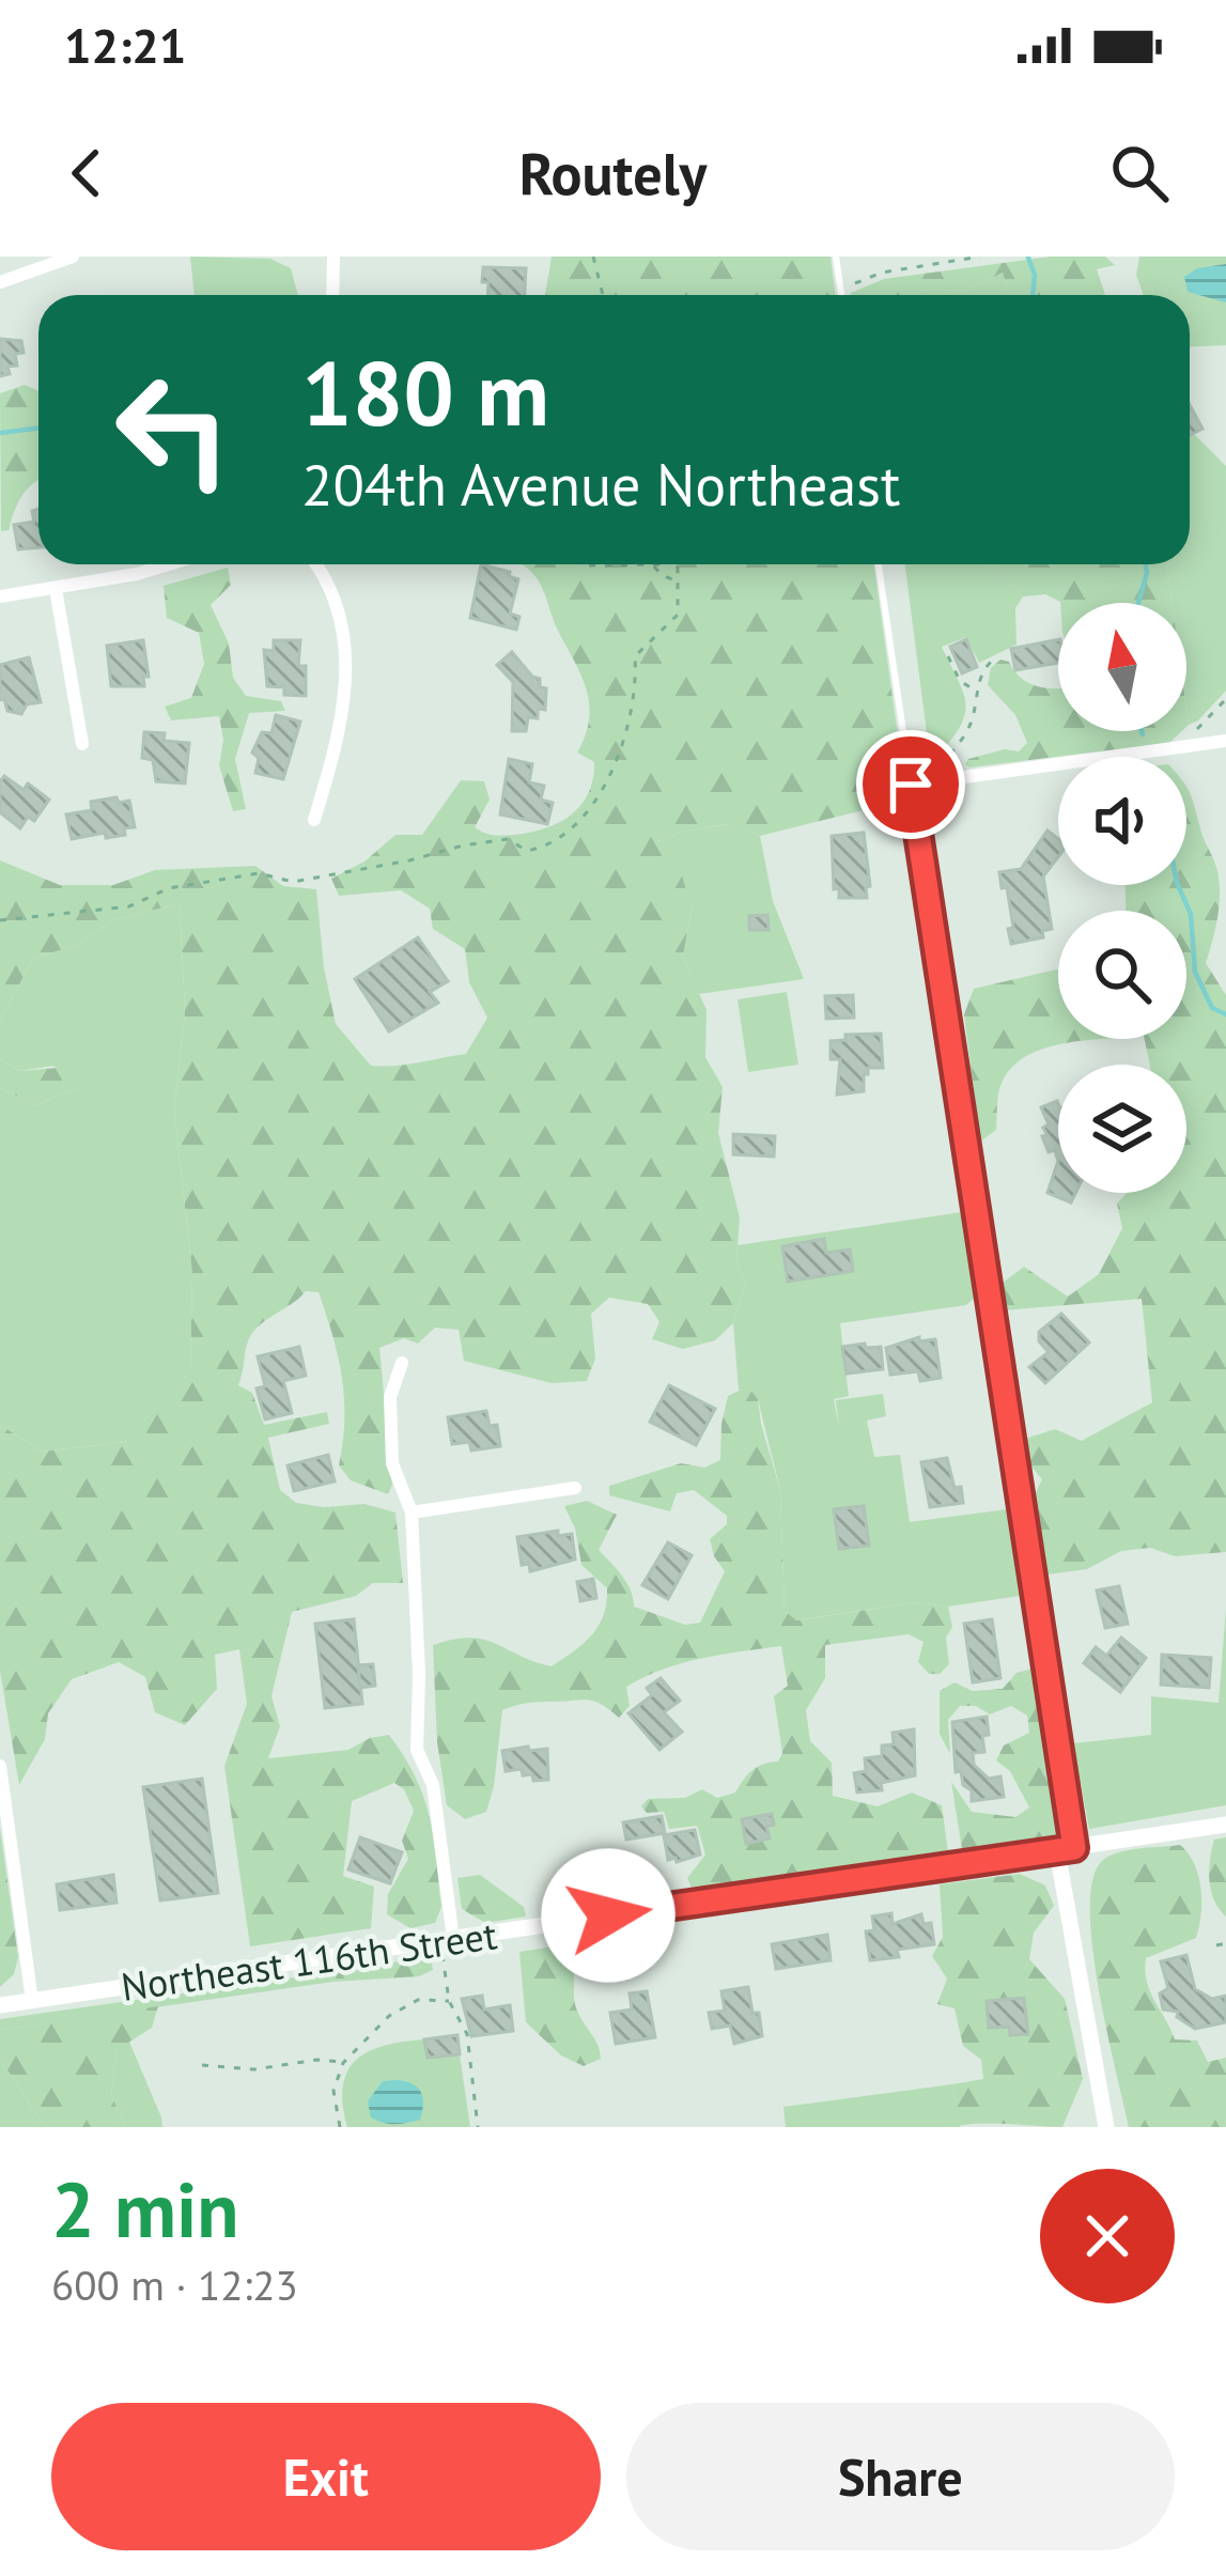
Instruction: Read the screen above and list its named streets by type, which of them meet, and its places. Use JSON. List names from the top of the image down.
{
  "streets": {
    "street": ["Northeast 116th Street"]
  },
  "north": "top",
  "page": {
    "status": "12:21",
    "header": "Routely",
    "turn": ["180 m", "204th Avenue Northeast"],
    "heading": ["2 min", "600 m · 12:23"],
    "buttons": ["Exit", "Share"]
  }
}
